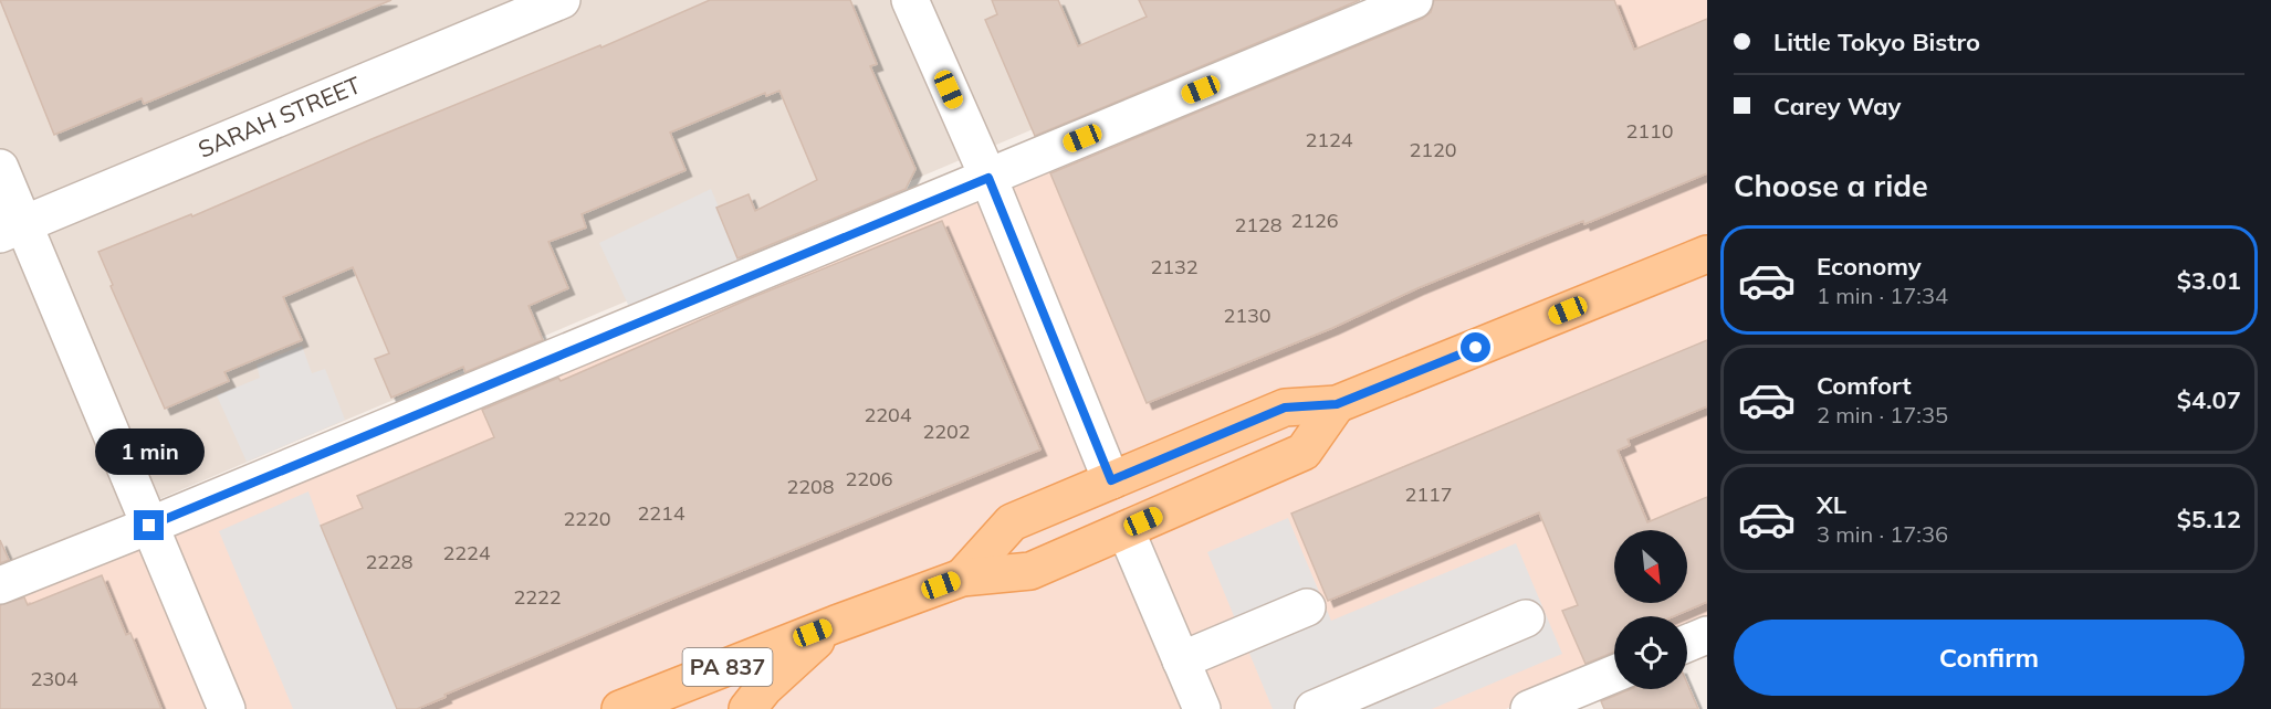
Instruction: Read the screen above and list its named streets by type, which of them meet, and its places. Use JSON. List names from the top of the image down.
{
  "streets": {
    "main road": ["PA 837"],
    "street": ["SARAH STREET"]
  },
  "house_numbers": [
    "2110",
    "2124",
    "2120",
    "2126",
    "2128",
    "2132",
    "2130",
    "2204",
    "2202",
    "2206",
    "2208",
    "2117",
    "2214",
    "2220",
    "2224",
    "2228",
    "2222",
    "2304"
  ],
  "north": "bottom right",
  "page": {
    "banner": ["Little Tokyo Bistro", "Carey Way"],
    "heading": "Choose a ride",
    "list": [
      {
        "name": "Economy",
        "note": "1 min · 17:34",
        "value": "$3.01"
      },
      {
        "name": "Comfort",
        "note": "2 min · 17:35",
        "value": "$4.07"
      },
      {
        "name": "XL",
        "note": "3 min · 17:36",
        "value": "$5.12"
      }
    ],
    "bubble": "1 min",
    "buttons": "Confirm"
  }
}
